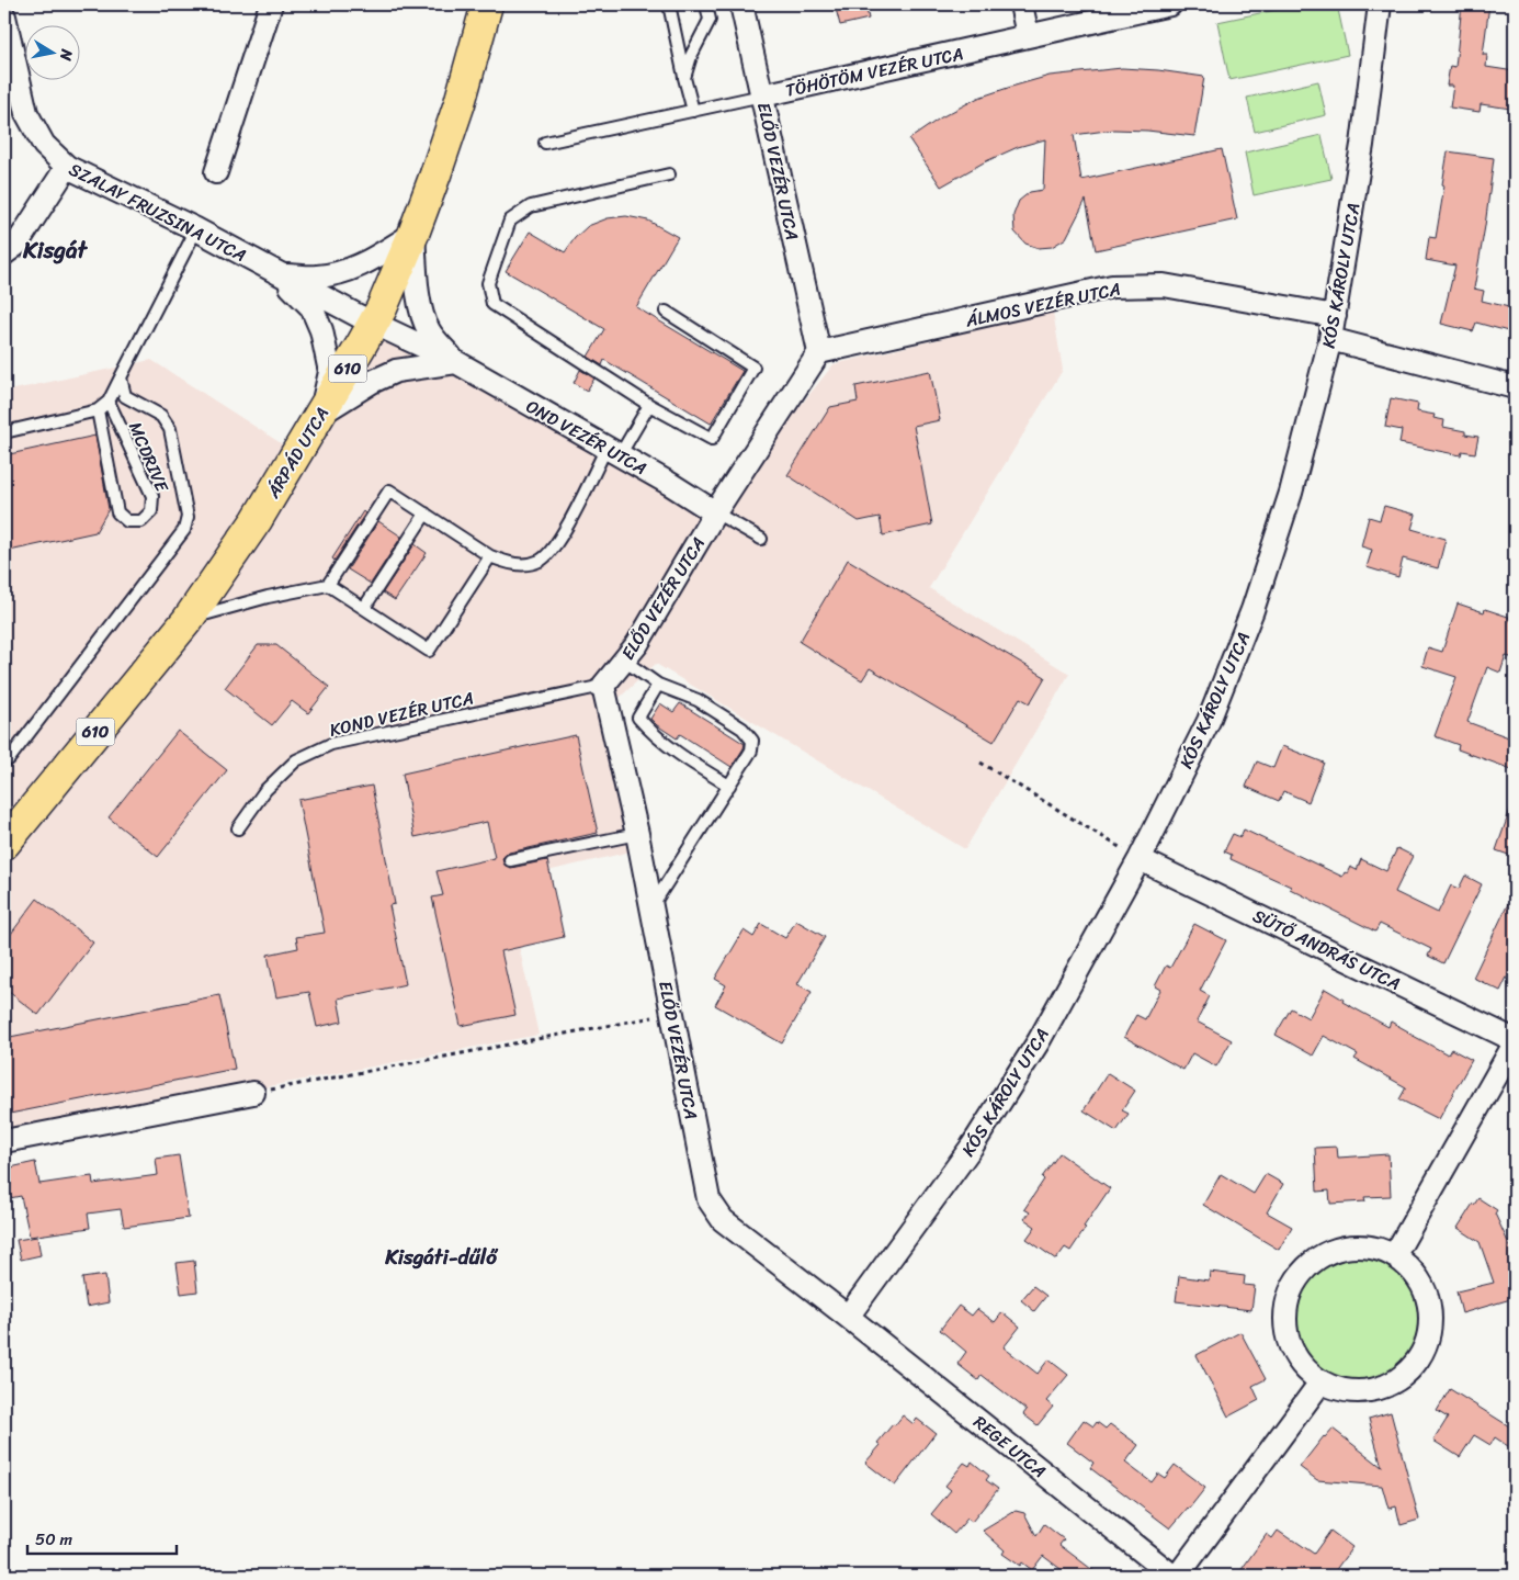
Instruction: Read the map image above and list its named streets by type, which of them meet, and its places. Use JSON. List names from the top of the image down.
{
  "streets": {
    "main road": ["610", "ÁRPÁD UTCA"],
    "street": [
      "TÖHÖTÖM VEZÉR UTCA",
      "ELŐD VEZÉR UTCA",
      "SZALAY FRUZSINA UTCA",
      "KÓS KÁROLY UTCA",
      "ÁLMOS VEZÉR UTCA",
      "OND VEZÉR UTCA",
      "SÜTŐ ANDRÁS UTCA",
      "REGE UTCA"
    ],
    "lane": ["MCDRIVE", "KOND VEZÉR UTCA"]
  },
  "crossings": [
    ["TÖHÖTÖM VEZÉR UTCA", "ELŐD VEZÉR UTCA"],
    ["ELŐD VEZÉR UTCA", "KÓS KÁROLY UTCA"],
    ["ELŐD VEZÉR UTCA", "ÁLMOS VEZÉR UTCA"],
    ["ELŐD VEZÉR UTCA", "OND VEZÉR UTCA"],
    ["ELŐD VEZÉR UTCA", "KOND VEZÉR UTCA"],
    ["ELŐD VEZÉR UTCA", "REGE UTCA"],
    ["SZALAY FRUZSINA UTCA", "OND VEZÉR UTCA"],
    ["SZALAY FRUZSINA UTCA", "ÁRPÁD UTCA"],
    ["KÓS KÁROLY UTCA", "ÁLMOS VEZÉR UTCA"],
    ["KÓS KÁROLY UTCA", "SÜTŐ ANDRÁS UTCA"],
    ["KÓS KÁROLY UTCA", "REGE UTCA"],
    ["OND VEZÉR UTCA", "ÁRPÁD UTCA"]
  ],
  "districts": ["Kisgát", "Kisgáti-dűlő"],
  "scale_bar": "50 m",
  "north": "right"
}
